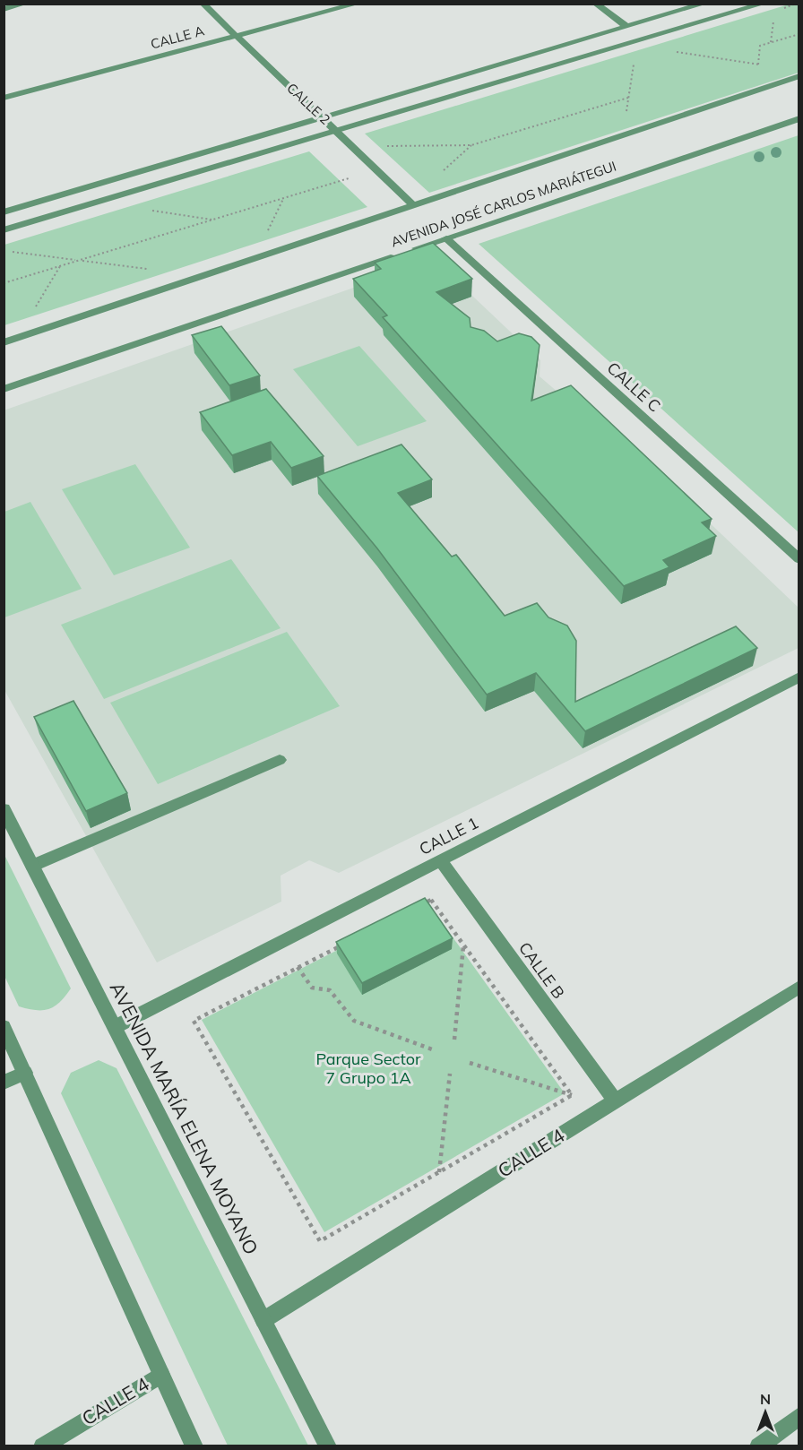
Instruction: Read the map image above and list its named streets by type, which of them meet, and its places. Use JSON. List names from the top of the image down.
{
  "streets": {
    "street": [
      "CALLE A",
      "CALLE 2",
      "AVENIDA JOSÉ CARLOS MARIÁTEGUI",
      "CALLE C",
      "CALLE 1",
      "CALLE B",
      "AVENIDA MARÍA ELENA MOYANO",
      "CALLE 4"
    ]
  },
  "crossings": [
    ["CALLE A", "CALLE 2"],
    ["CALLE 2", "AVENIDA JOSÉ CARLOS MARIÁTEGUI"],
    ["AVENIDA JOSÉ CARLOS MARIÁTEGUI", "CALLE C"],
    ["CALLE 1", "CALLE B"],
    ["CALLE 1", "AVENIDA MARÍA ELENA MOYANO"],
    ["CALLE B", "CALLE 4"],
    ["AVENIDA MARÍA ELENA MOYANO", "CALLE 4"]
  ],
  "parks": ["Parque Sector 7 Grupo 1A"],
  "north": "top"
}
